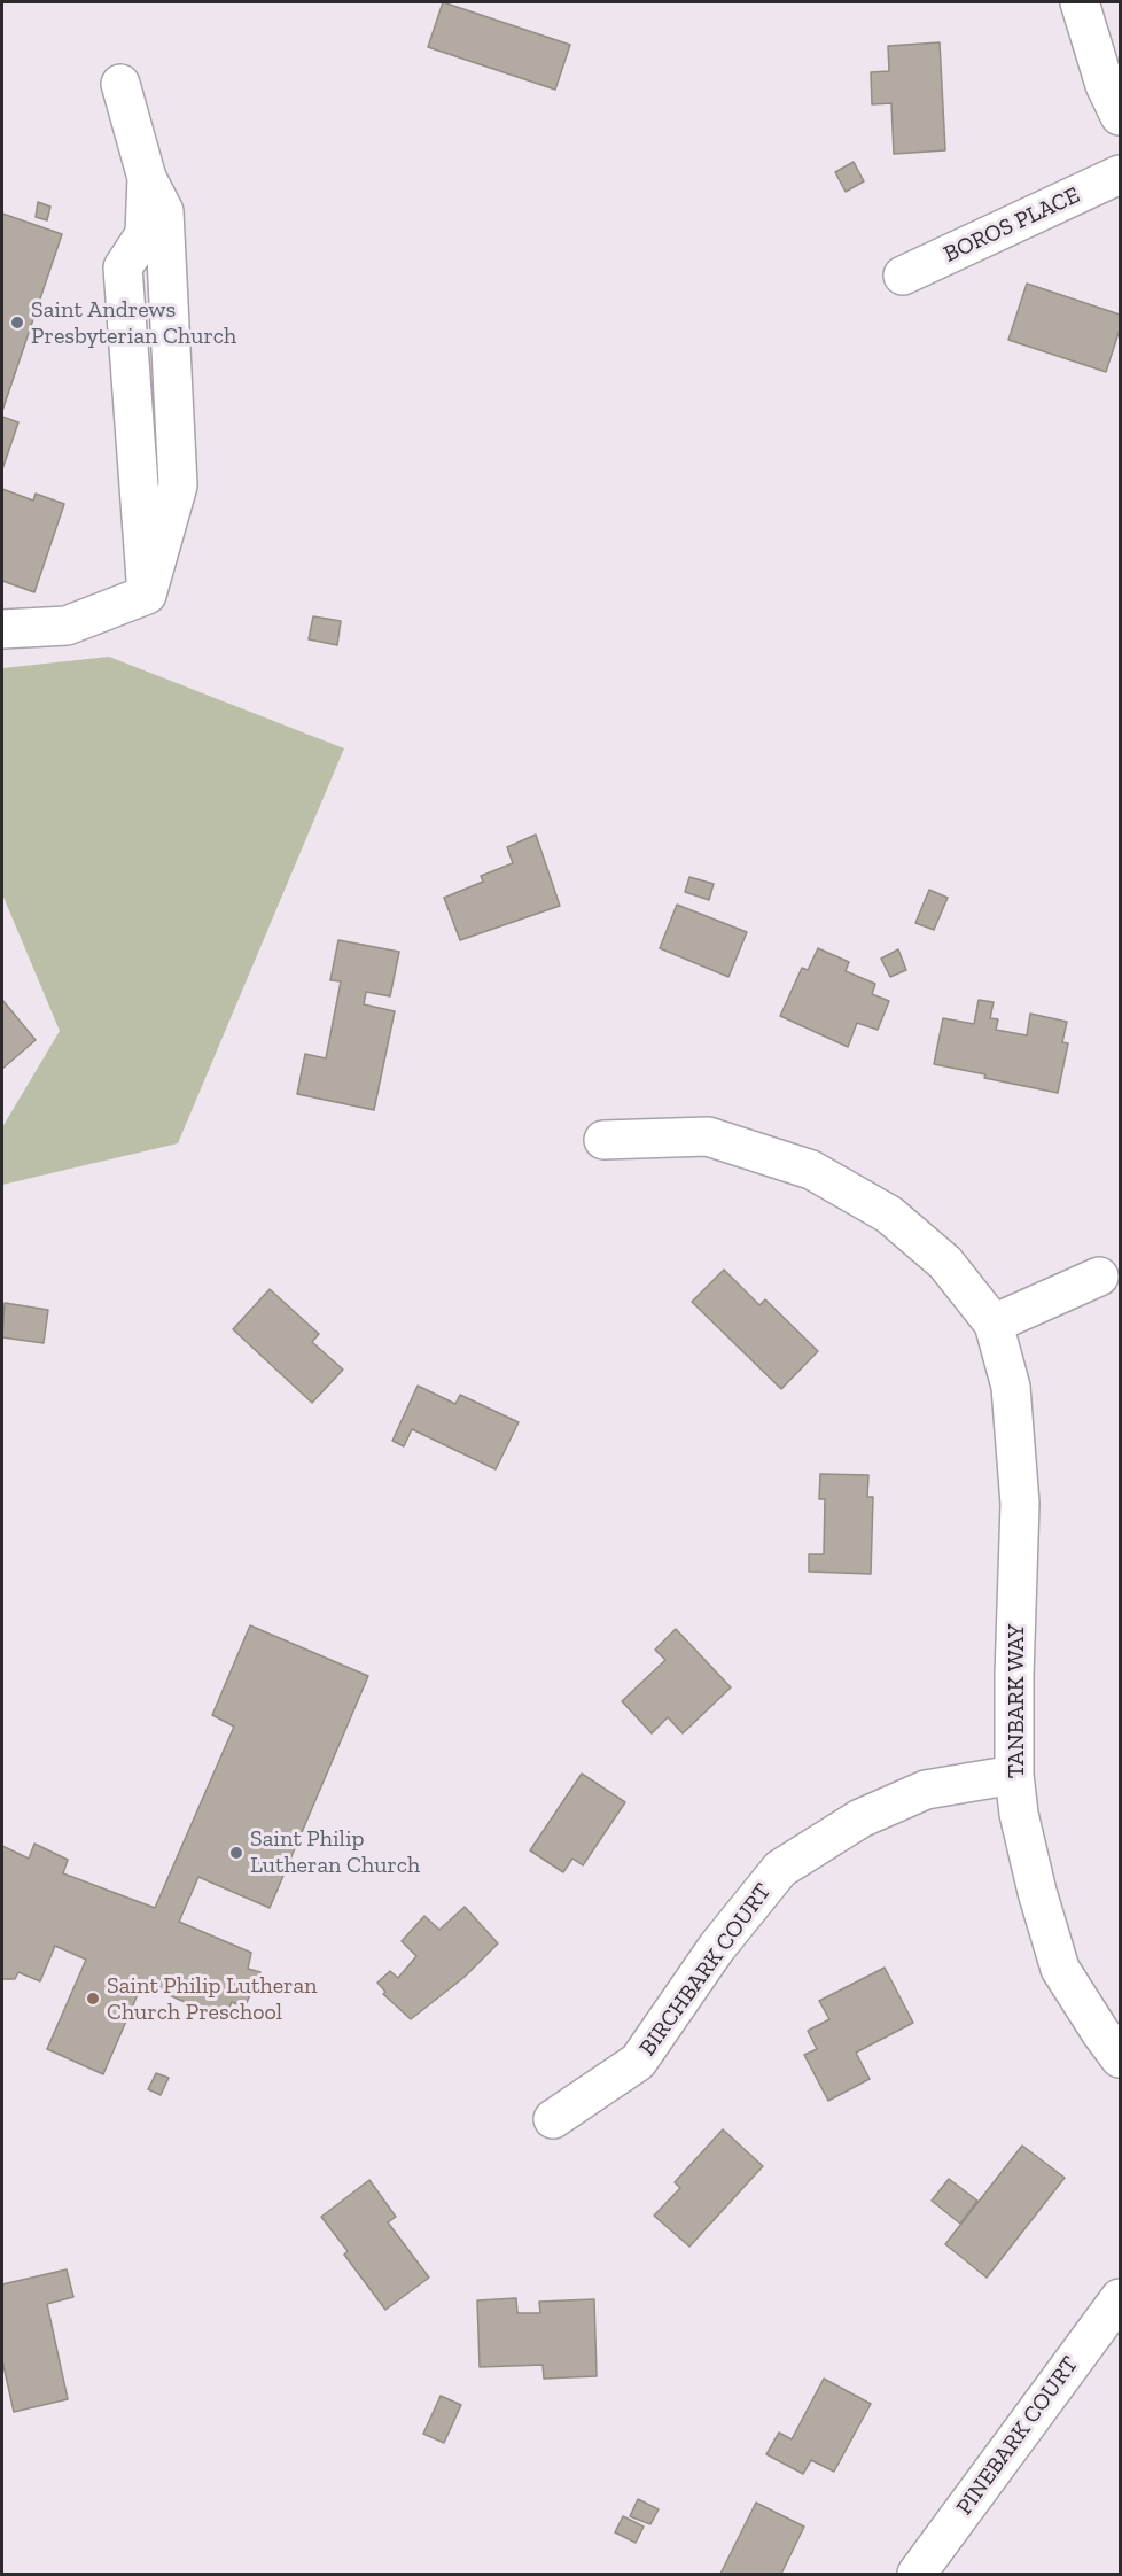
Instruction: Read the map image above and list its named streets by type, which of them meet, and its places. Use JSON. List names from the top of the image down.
{
  "streets": {
    "street": [
      "BOROS PLACE",
      "TANBARK WAY",
      "BIRCHBARK COURT",
      "PINEBARK COURT"
    ]
  },
  "crossings": [
    ["TANBARK WAY", "BIRCHBARK COURT"]
  ],
  "places": ["Saint Andrews Presbyterian Church", "Saint Philip Lutheran Church", "Saint Philip Lutheran Church Preschool"]
}
